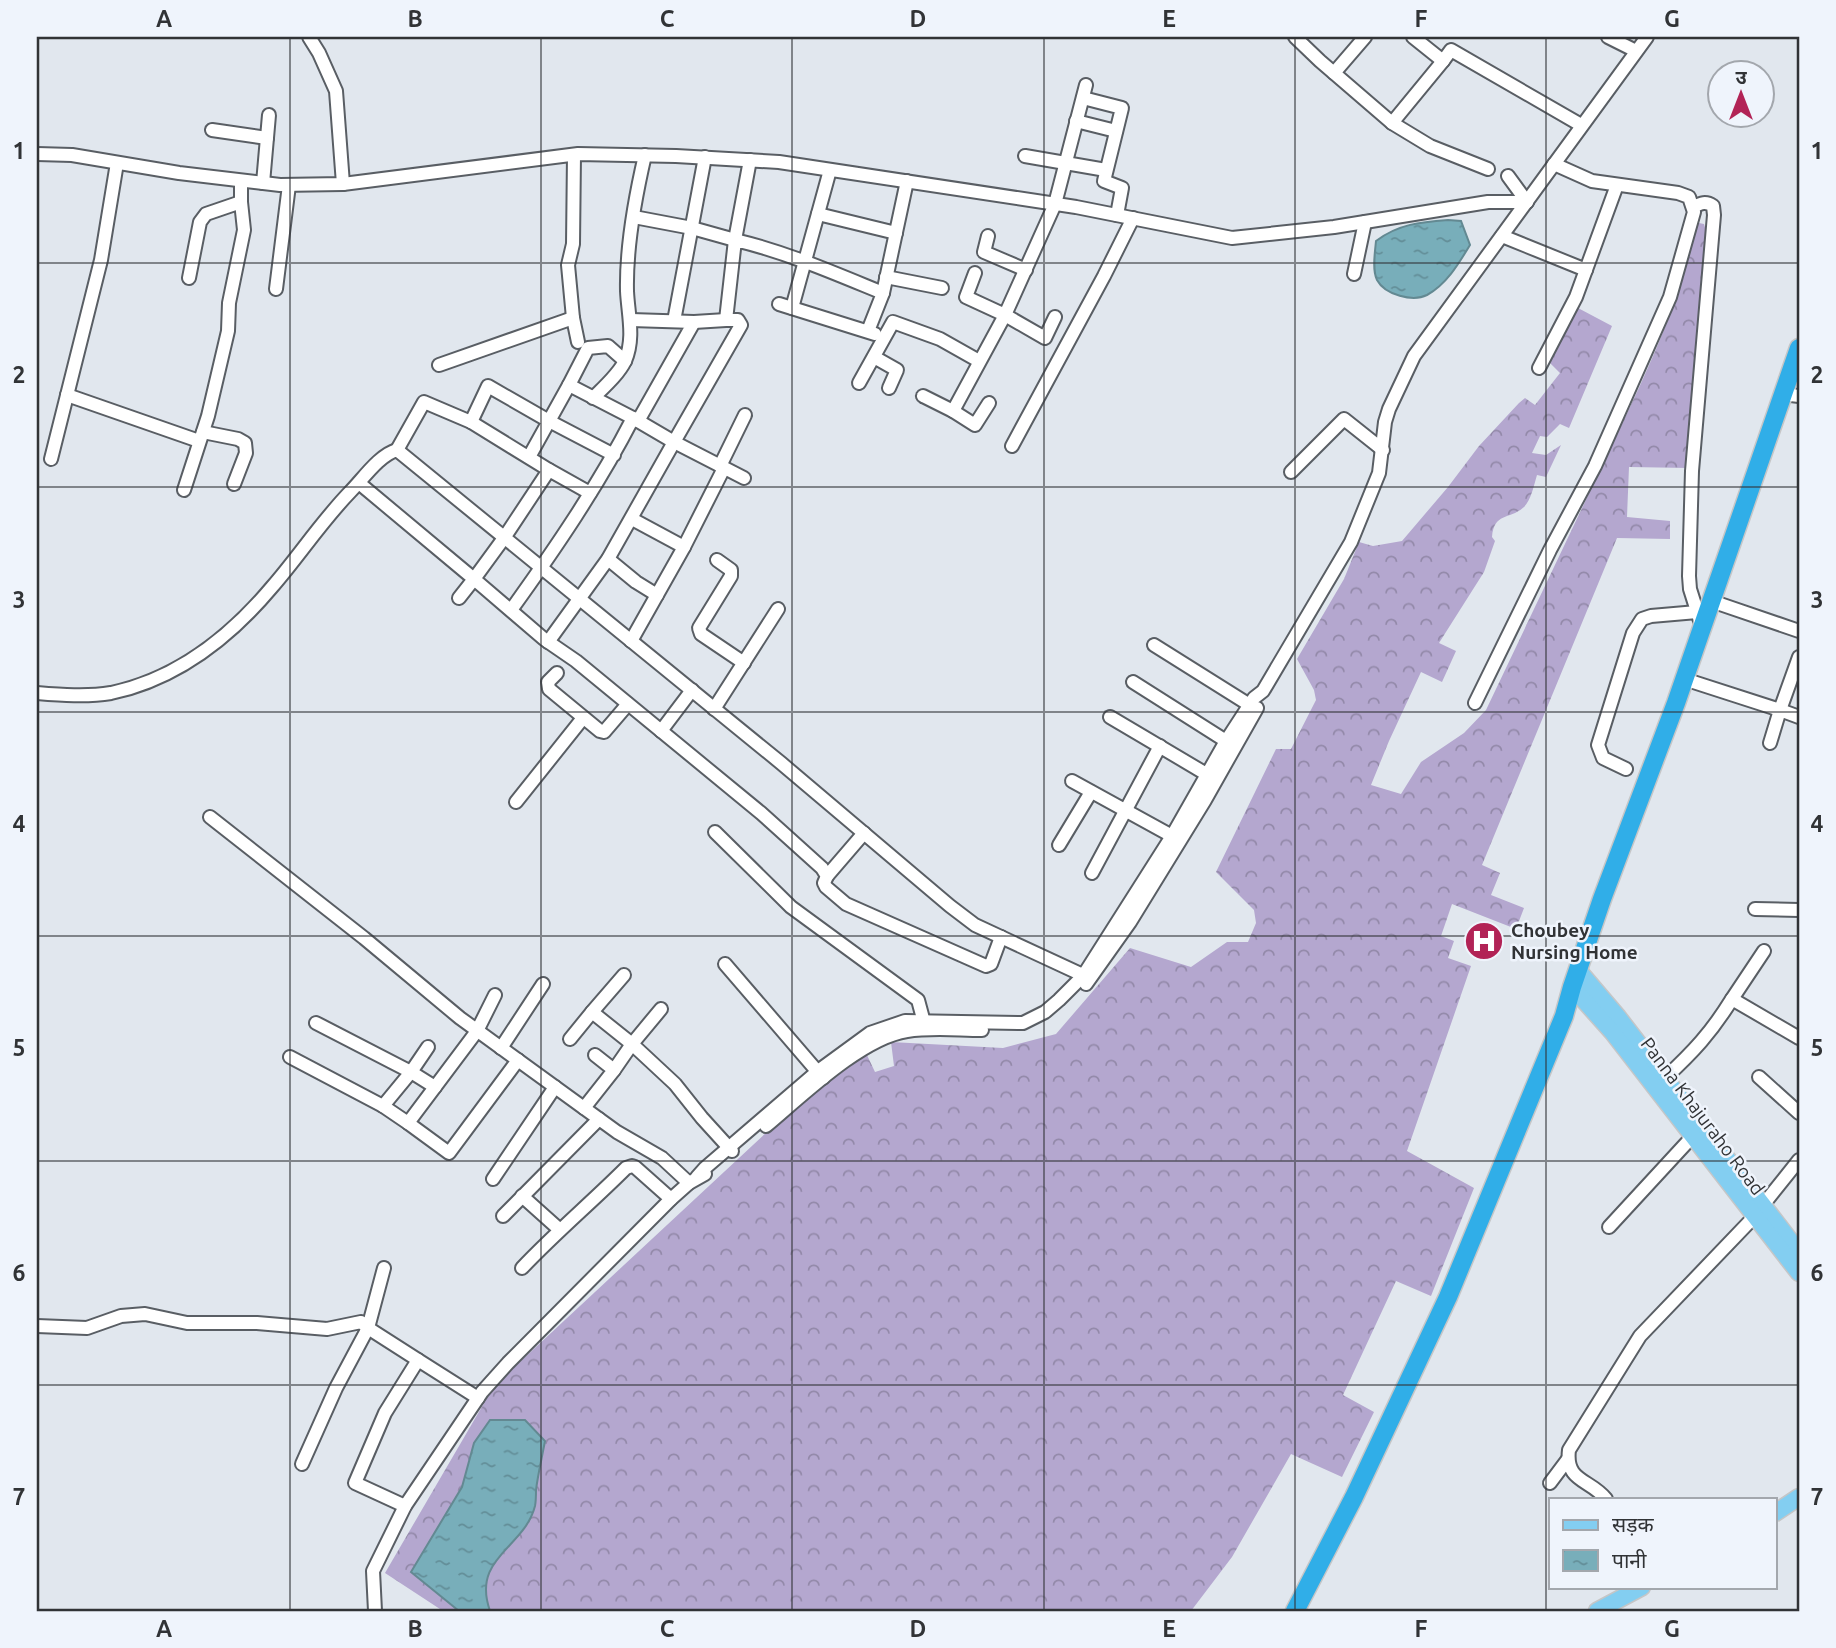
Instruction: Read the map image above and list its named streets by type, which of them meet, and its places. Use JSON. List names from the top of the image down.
{
  "streets": {
    "main road": ["Panna Khajuraho Road"]
  },
  "places": {
    "hospital": ["Choubey Nursing Home"]
  },
  "legend": ["सड़क", "पानी"],
  "north": "top",
  "grid": {
    "columns": [
      "A",
      "B",
      "C",
      "D",
      "E",
      "F",
      "G"
    ],
    "rows": [
      "1",
      "2",
      "3",
      "4",
      "5",
      "6",
      "7"
    ]
  }
}
